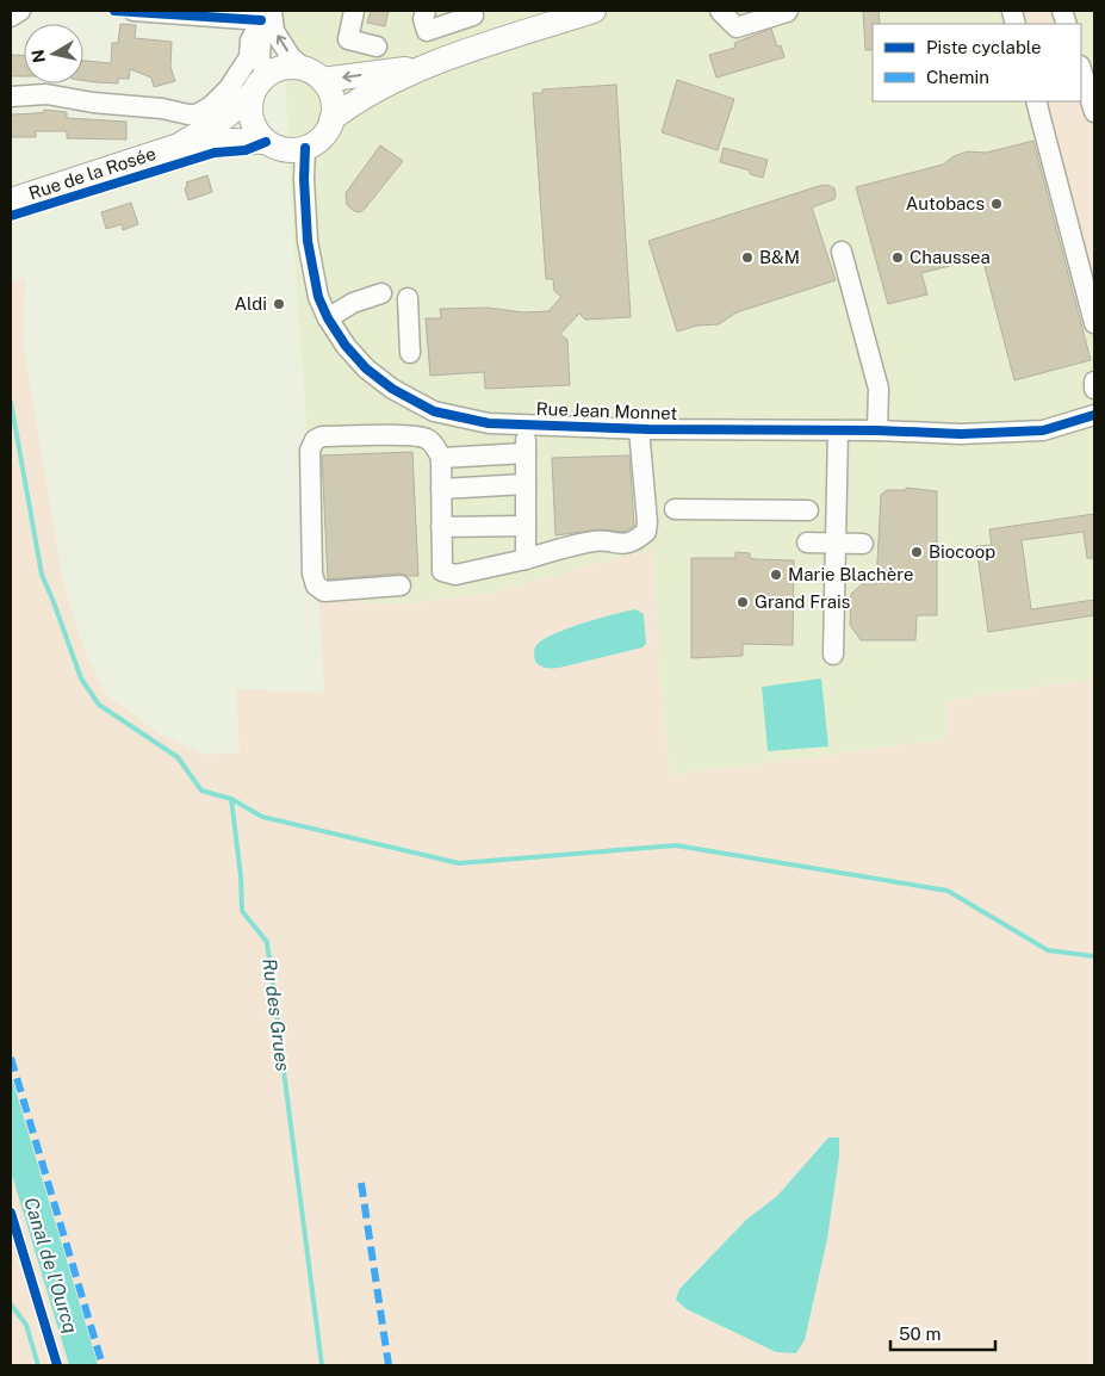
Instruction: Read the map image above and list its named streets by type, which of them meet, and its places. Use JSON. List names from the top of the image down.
{
  "streets": {
    "main road": ["Rue de la Rosée"],
    "street": ["Rue Jean Monnet"]
  },
  "crossings": [
    ["Rue de la Rosée", "Rue Jean Monnet"]
  ],
  "water": ["Ru des Grues", "Canal de l'Ourcq"],
  "places": [
    "Autobacs",
    "B&M",
    "Chaussea",
    "Aldi",
    "Biocoop",
    "Marie Blachère",
    "Grand Frais"
  ],
  "legend": ["Piste cyclable", "Chemin"],
  "scale_bar": "50 m",
  "north": "left"
}
